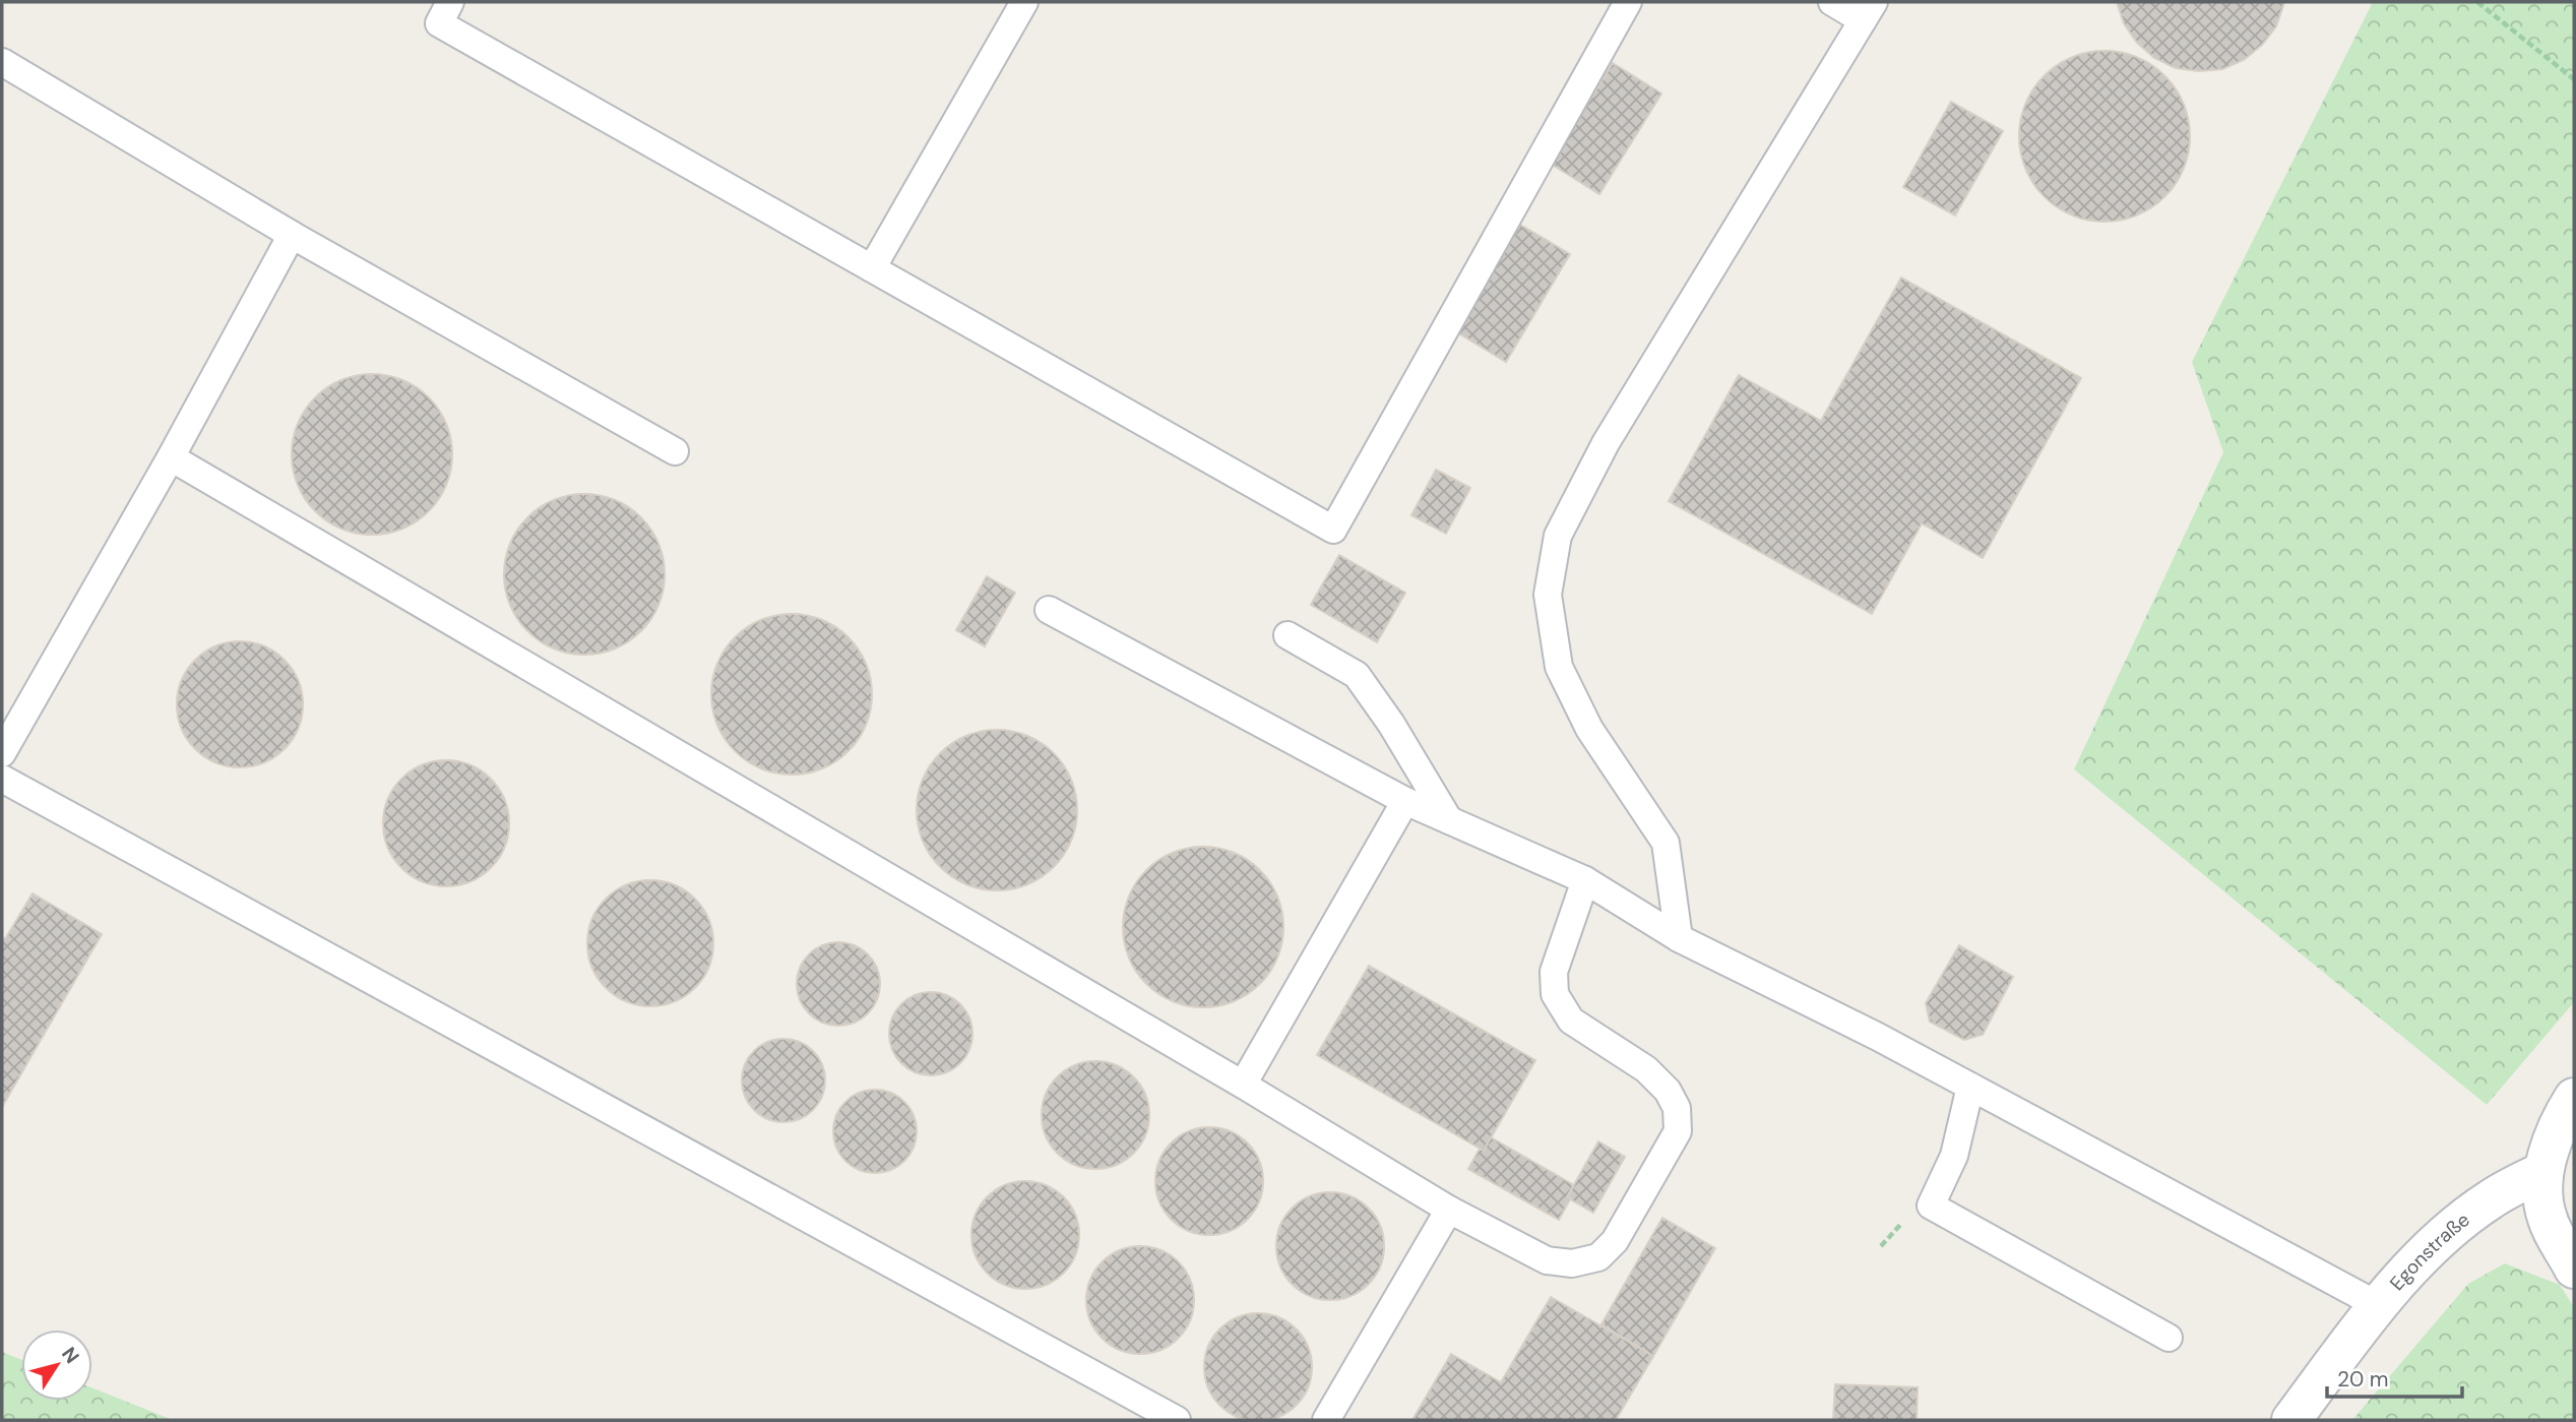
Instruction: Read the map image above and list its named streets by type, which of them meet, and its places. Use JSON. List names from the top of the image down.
{
  "streets": {
    "street": ["Egonstraße"]
  },
  "scale_bar": "20 m",
  "north": "top right"
}
